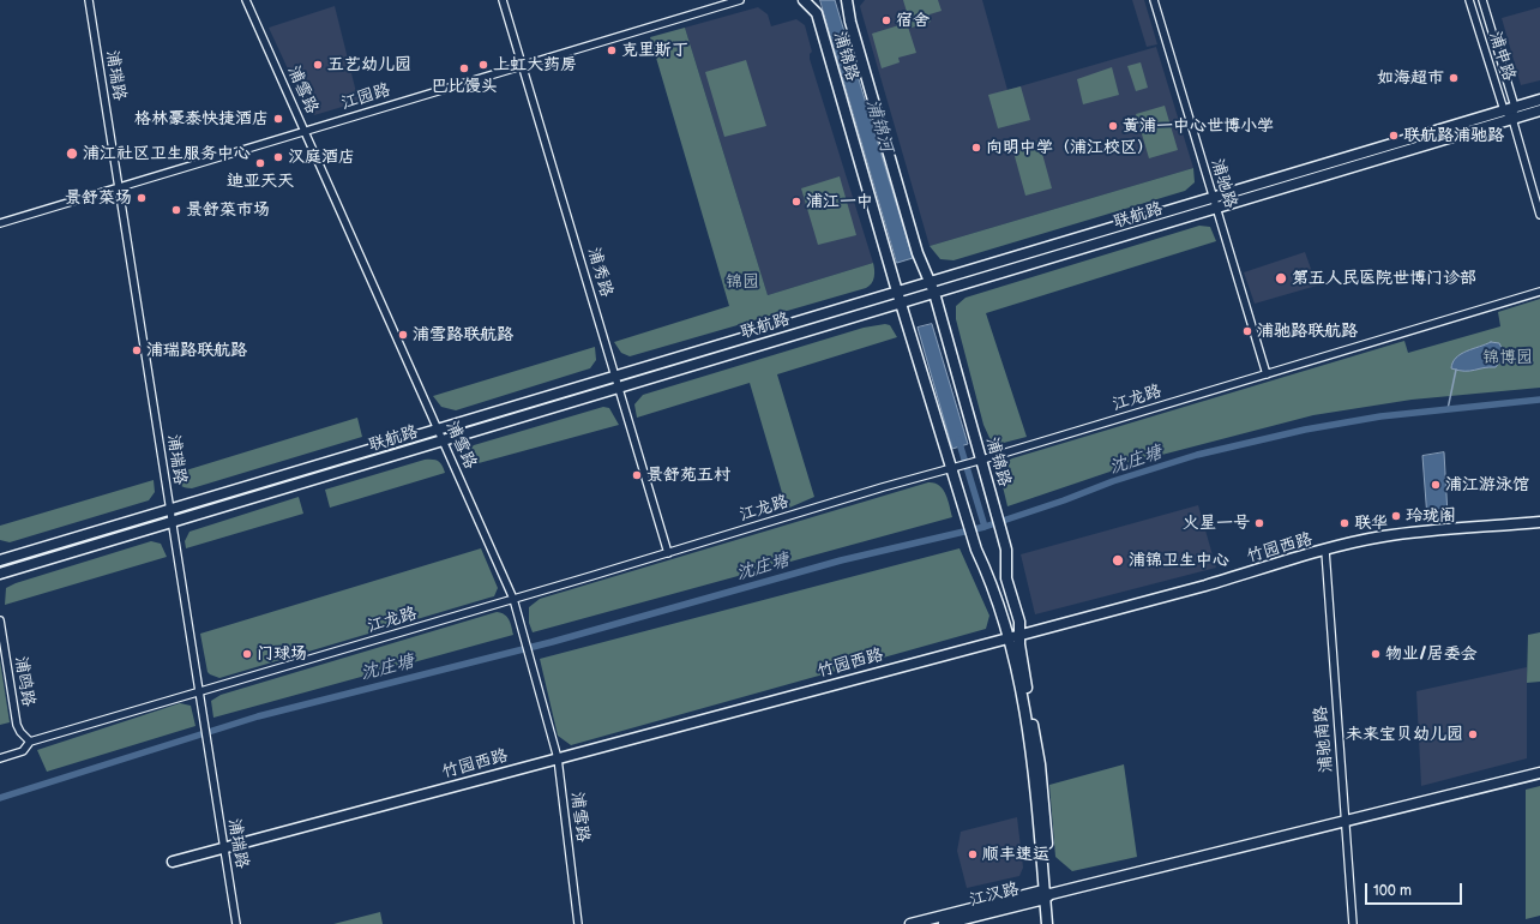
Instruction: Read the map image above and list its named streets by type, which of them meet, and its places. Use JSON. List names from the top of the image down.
{
  "streets": {
    "street": [
      "浦锦路",
      "浦申路",
      "浦瑞路",
      "浦雪路",
      "江园路",
      "浦驰路",
      "联航路",
      "浦秀路",
      "江龙路",
      "竹园西路",
      "浦鸥路",
      "浦驰南路",
      "江汉路"
    ]
  },
  "crossings": [
    ["浦锦路", "联航路"],
    ["浦锦路", "江龙路"],
    ["浦锦路", "竹园西路"],
    ["浦锦路", "江汉路"],
    ["浦申路", "联航路"],
    ["浦瑞路", "江园路"],
    ["浦瑞路", "联航路"],
    ["浦瑞路", "江龙路"],
    ["浦瑞路", "竹园西路"],
    ["浦雪路", "江园路"],
    ["浦雪路", "联航路"],
    ["浦雪路", "江龙路"],
    ["浦雪路", "竹园西路"],
    ["江园路", "浦秀路"],
    ["浦驰路", "联航路"],
    ["浦驰路", "江龙路"],
    ["联航路", "浦秀路"],
    ["浦秀路", "江龙路"],
    ["江龙路", "浦鸥路"],
    ["竹园西路", "浦驰南路"]
  ],
  "water": ["浦锦河", "沈庄塘"],
  "parks": ["锦园", "锦博园"],
  "places": [
    "宿舍",
    "克里斯丁",
    "五艺幼儿园",
    "上虹大药房",
    "巴比馒头",
    "如海超市",
    "格林豪泰快捷酒店",
    "黄浦一中心世博小学",
    "联航路浦驰路",
    "向明中学（浦江校区）",
    "浦江社区卫生服务中心",
    "汉庭酒店",
    "迪亚天天",
    "景舒菜场",
    "浦江一中",
    "景舒菜市场",
    "第五人民医院世博门诊部",
    "浦驰路联航路",
    "浦雪路联航路",
    "浦瑞路联航路",
    "景舒苑五村",
    "浦江游泳馆",
    "玲珑阁",
    "火星一号",
    "联华",
    "浦锦卫生中心",
    "门球场",
    "物业/居委会",
    "未来宝贝幼儿园",
    "顺丰速运"
  ],
  "scale_bar": "100 m"
}
